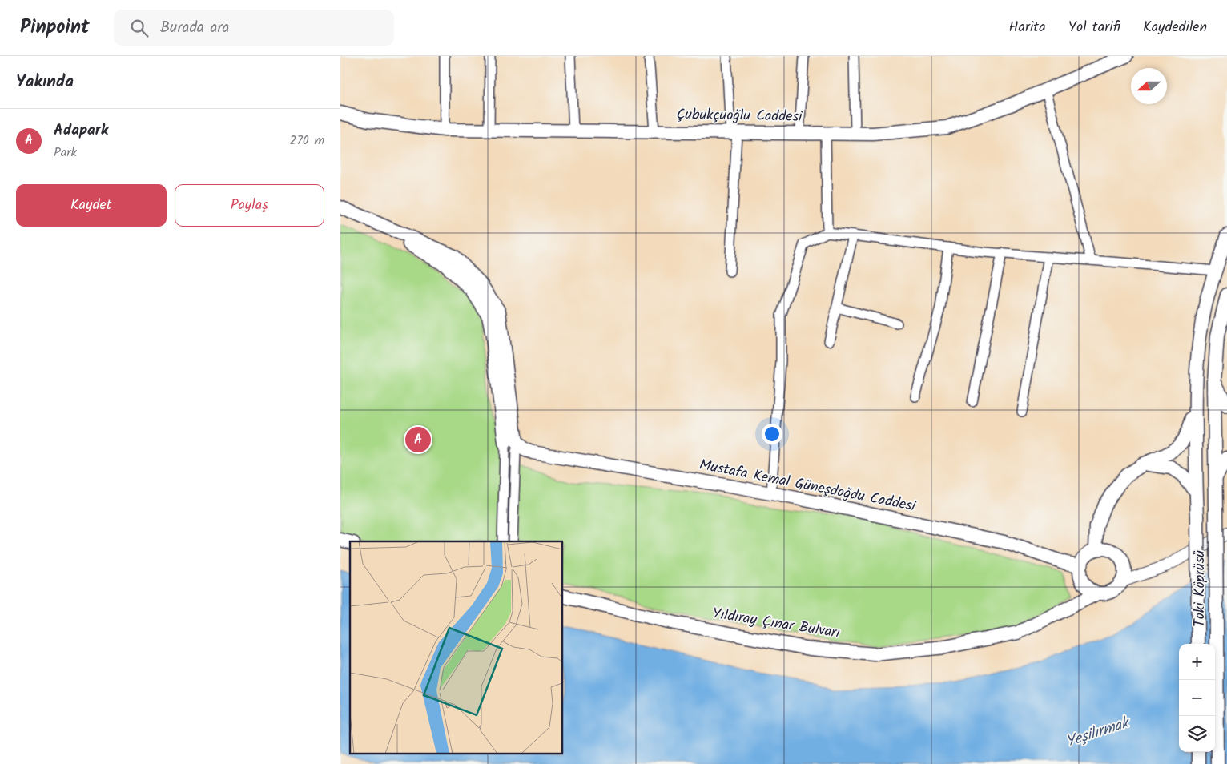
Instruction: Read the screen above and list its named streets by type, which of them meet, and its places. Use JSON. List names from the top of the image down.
{
  "streets": {
    "main road": [
      "Çubukçuoğlu Caddesi",
      "Mustafa Kemal Güneşdoğdu Caddesi",
      "Toki Köprüsü",
      "Yıldıray Çınar Bulvarı"
    ]
  },
  "crossings": [
    ["Mustafa Kemal Güneşdoğdu Caddesi", "Yıldıray Çınar Bulvarı"]
  ],
  "water": ["Yeşilırmak"],
  "north": "left",
  "page": {
    "header": "Pinpoint",
    "search": "Burada ara",
    "nav": ["Harita", "Yol tarifi", "Kaydedilen"],
    "heading": "Yakında",
    "list": [
      {
        "mark": "A",
        "name": "Adapark",
        "note": "Park",
        "value": "270 m"
      }
    ],
    "buttons": ["Kaydet", "Paylaş"],
    "pins": "A",
    "map_buttons": ["+", "−"]
  }
}
